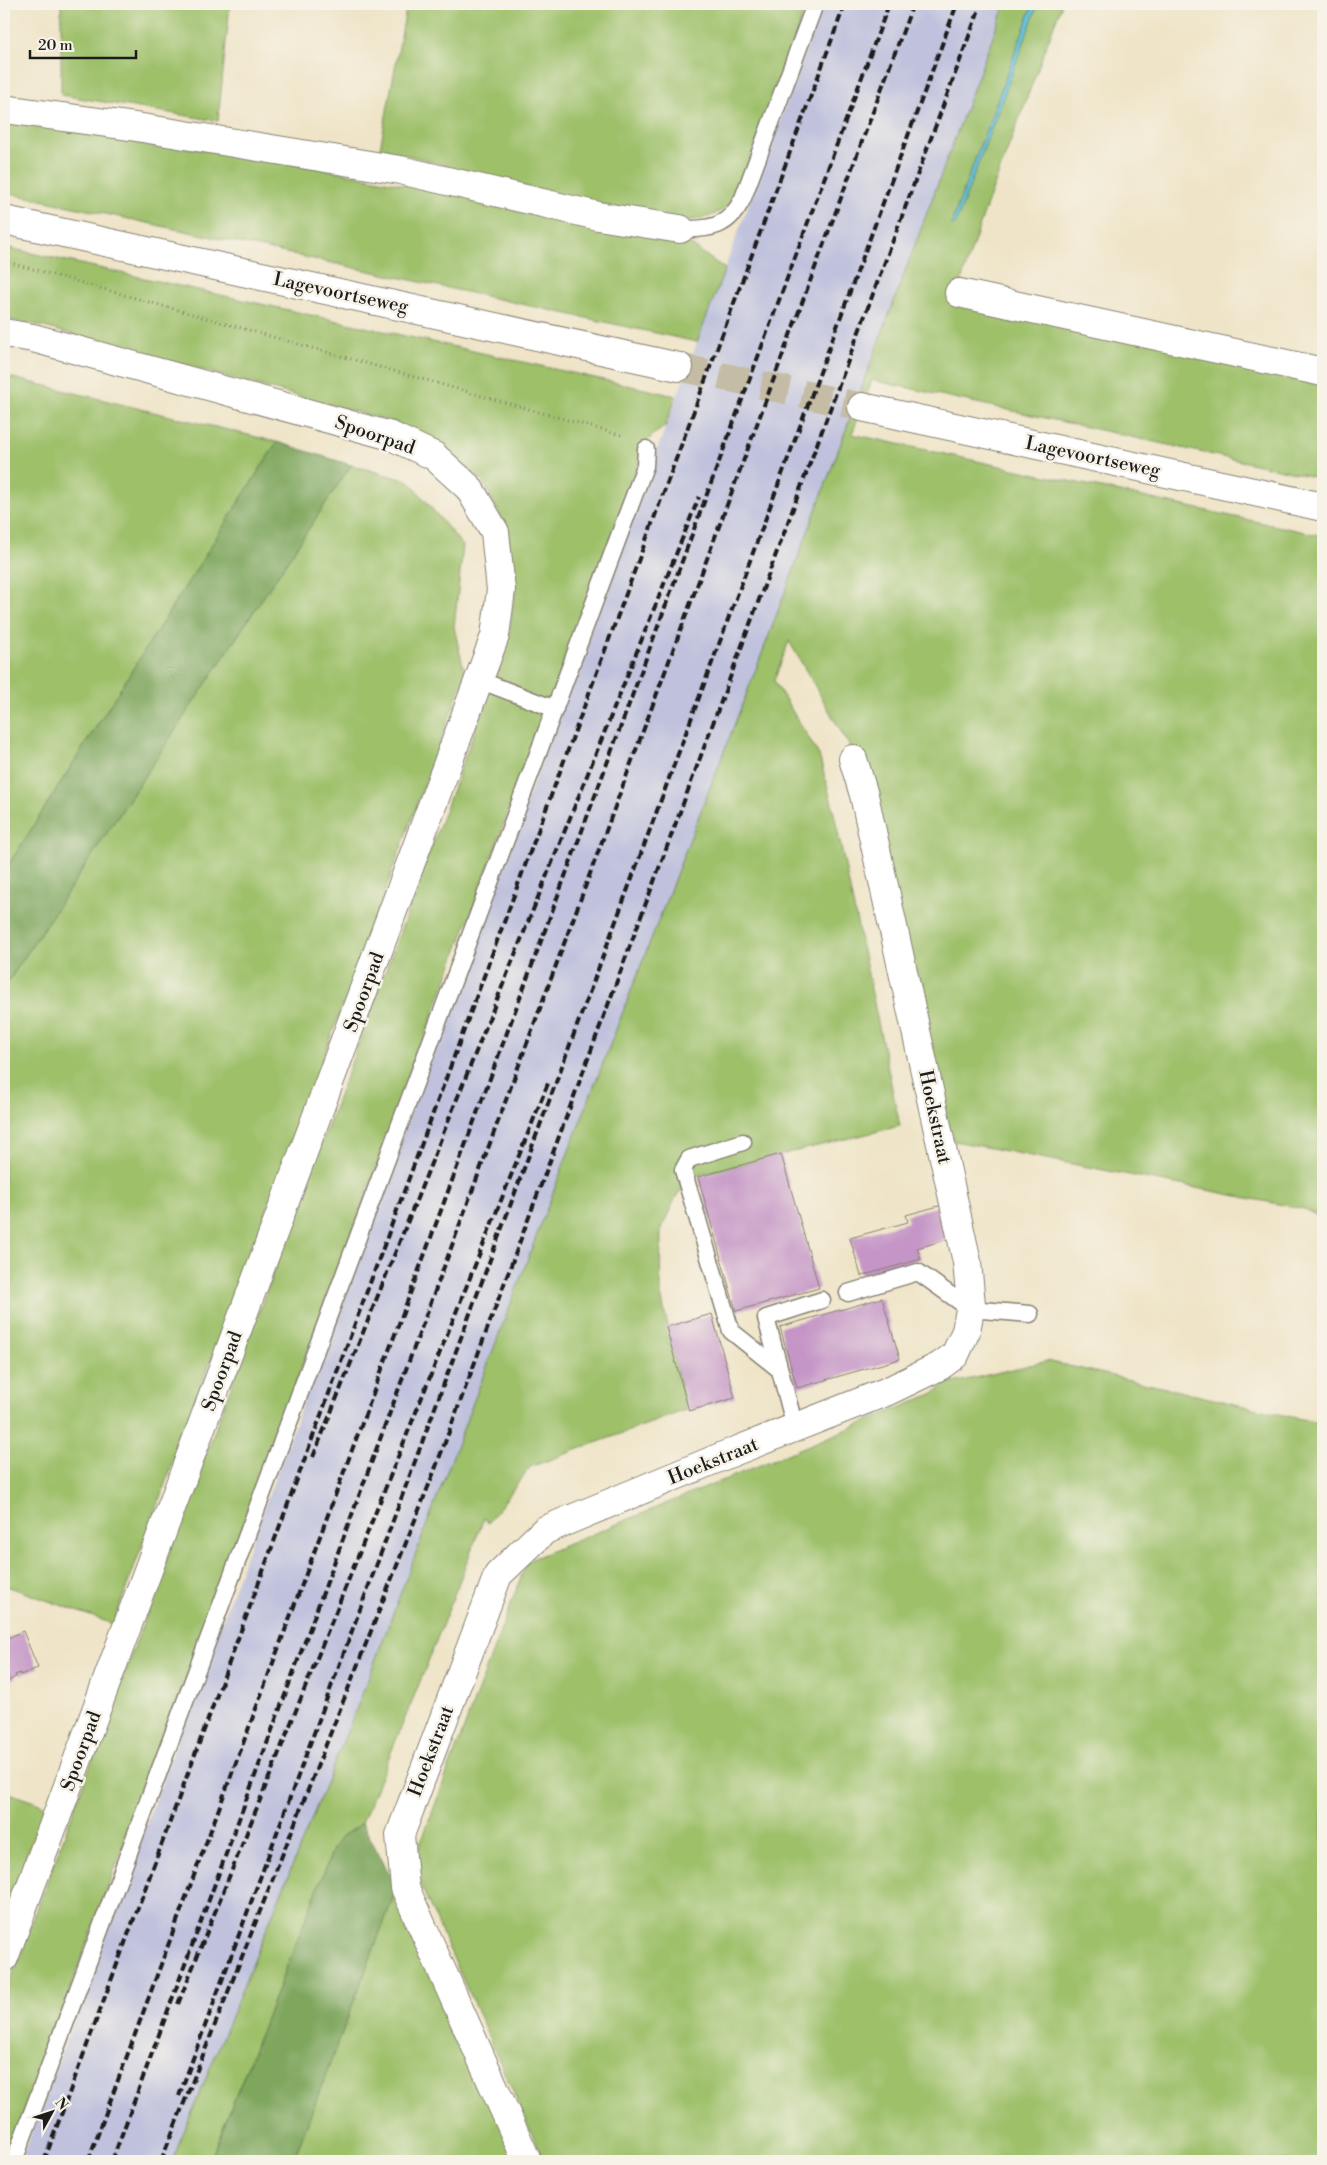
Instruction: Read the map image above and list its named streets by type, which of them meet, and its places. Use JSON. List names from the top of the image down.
{
  "streets": {
    "street": ["Lagevoortseweg", "Spoorpad", "Hoekstraat"]
  },
  "scale_bar": "20 m",
  "north": "top right"
}
